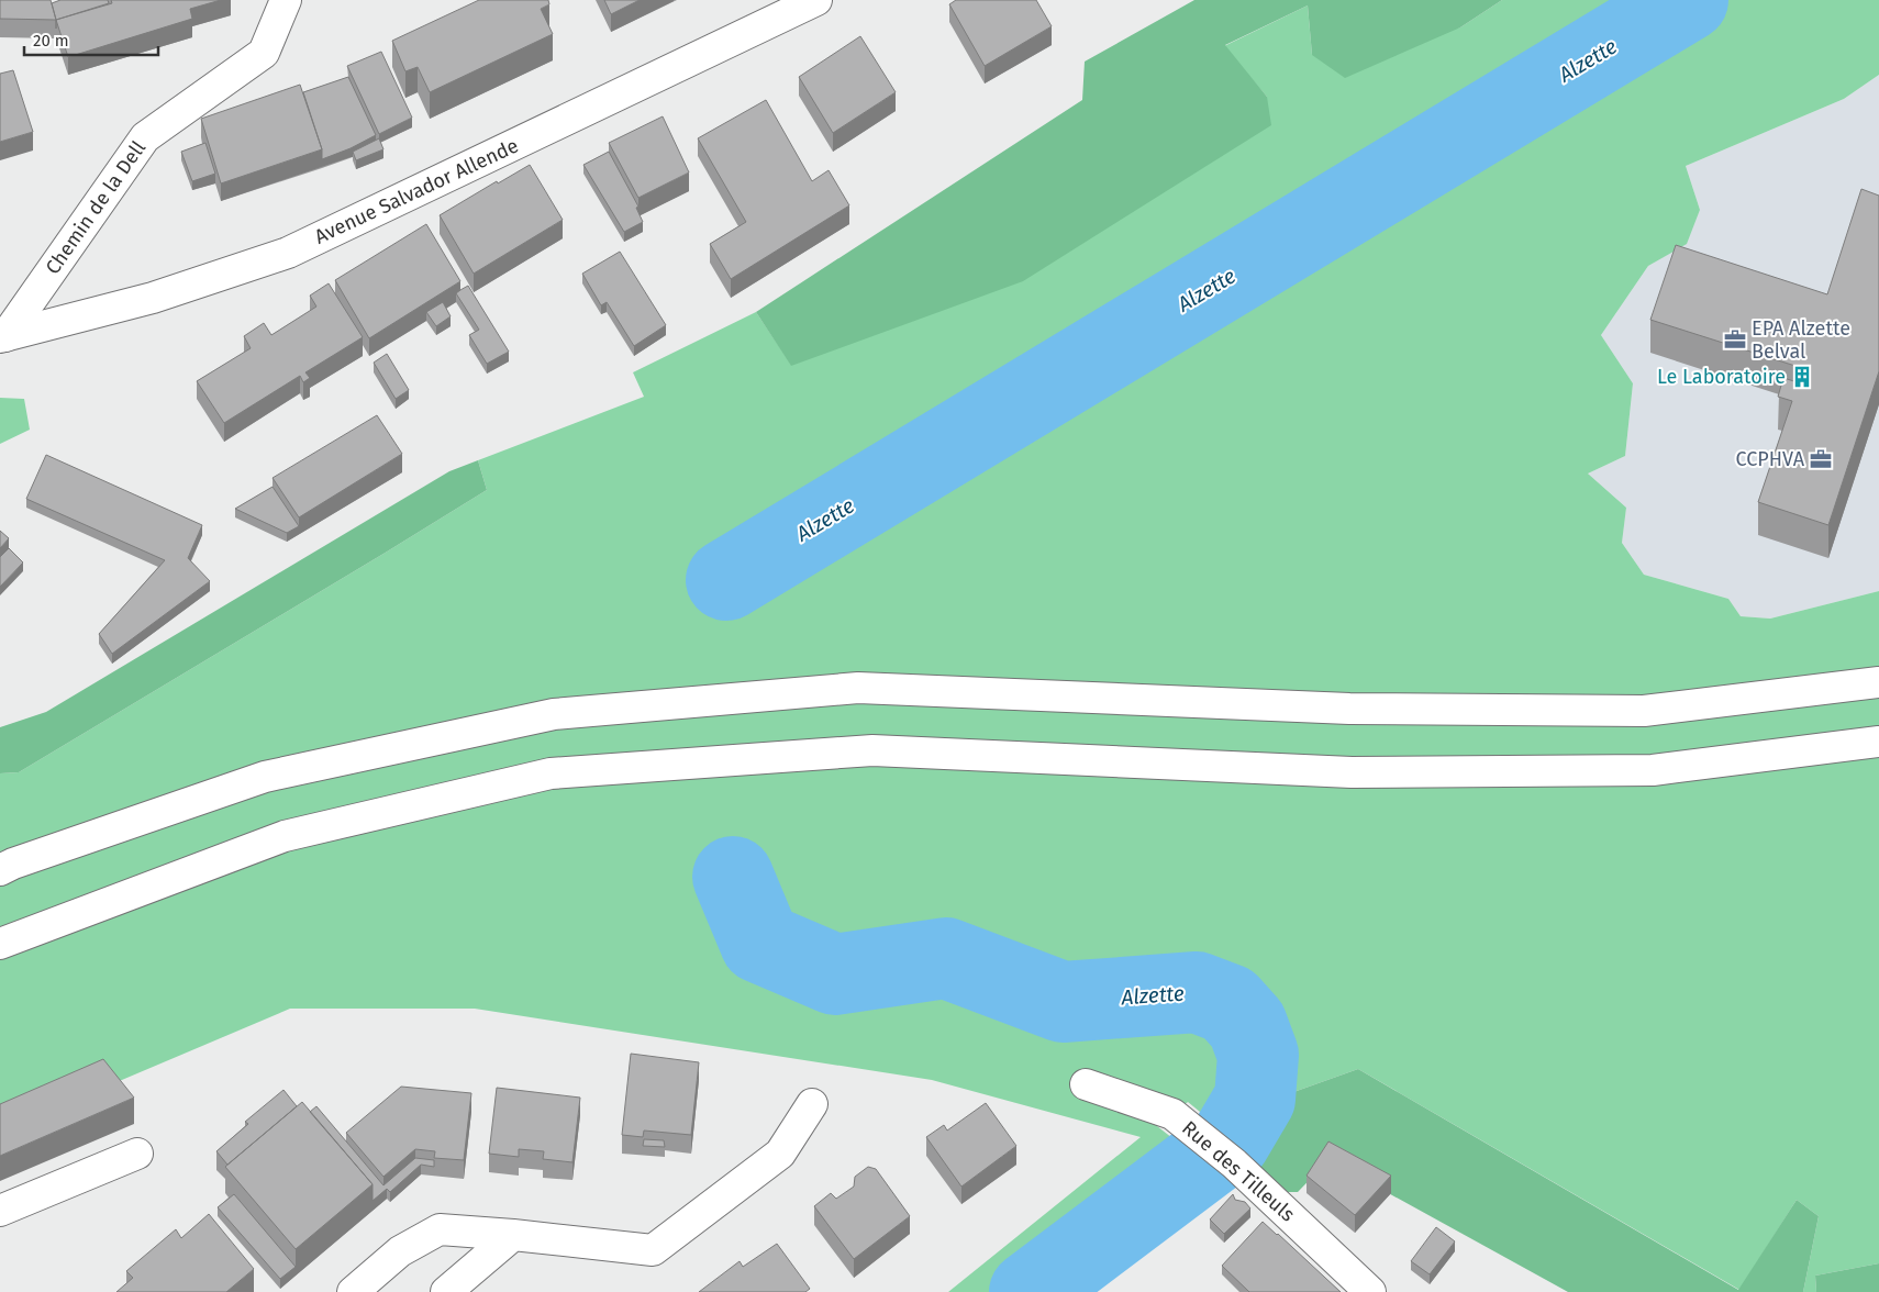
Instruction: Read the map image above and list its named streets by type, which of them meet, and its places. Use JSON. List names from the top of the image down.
{
  "streets": {
    "main road": ["Avenue Salvador Allende", "Chemin de la Dell", "Rue des Tilleuls"]
  },
  "crossings": [
    ["Avenue Salvador Allende", "Chemin de la Dell"]
  ],
  "water": ["Alzette"],
  "places": {
    "office": ["EPA Alzette Belval", "CCPHVA"],
    "building": ["Le Laboratoire"]
  },
  "scale_bar": "20 m"
}
